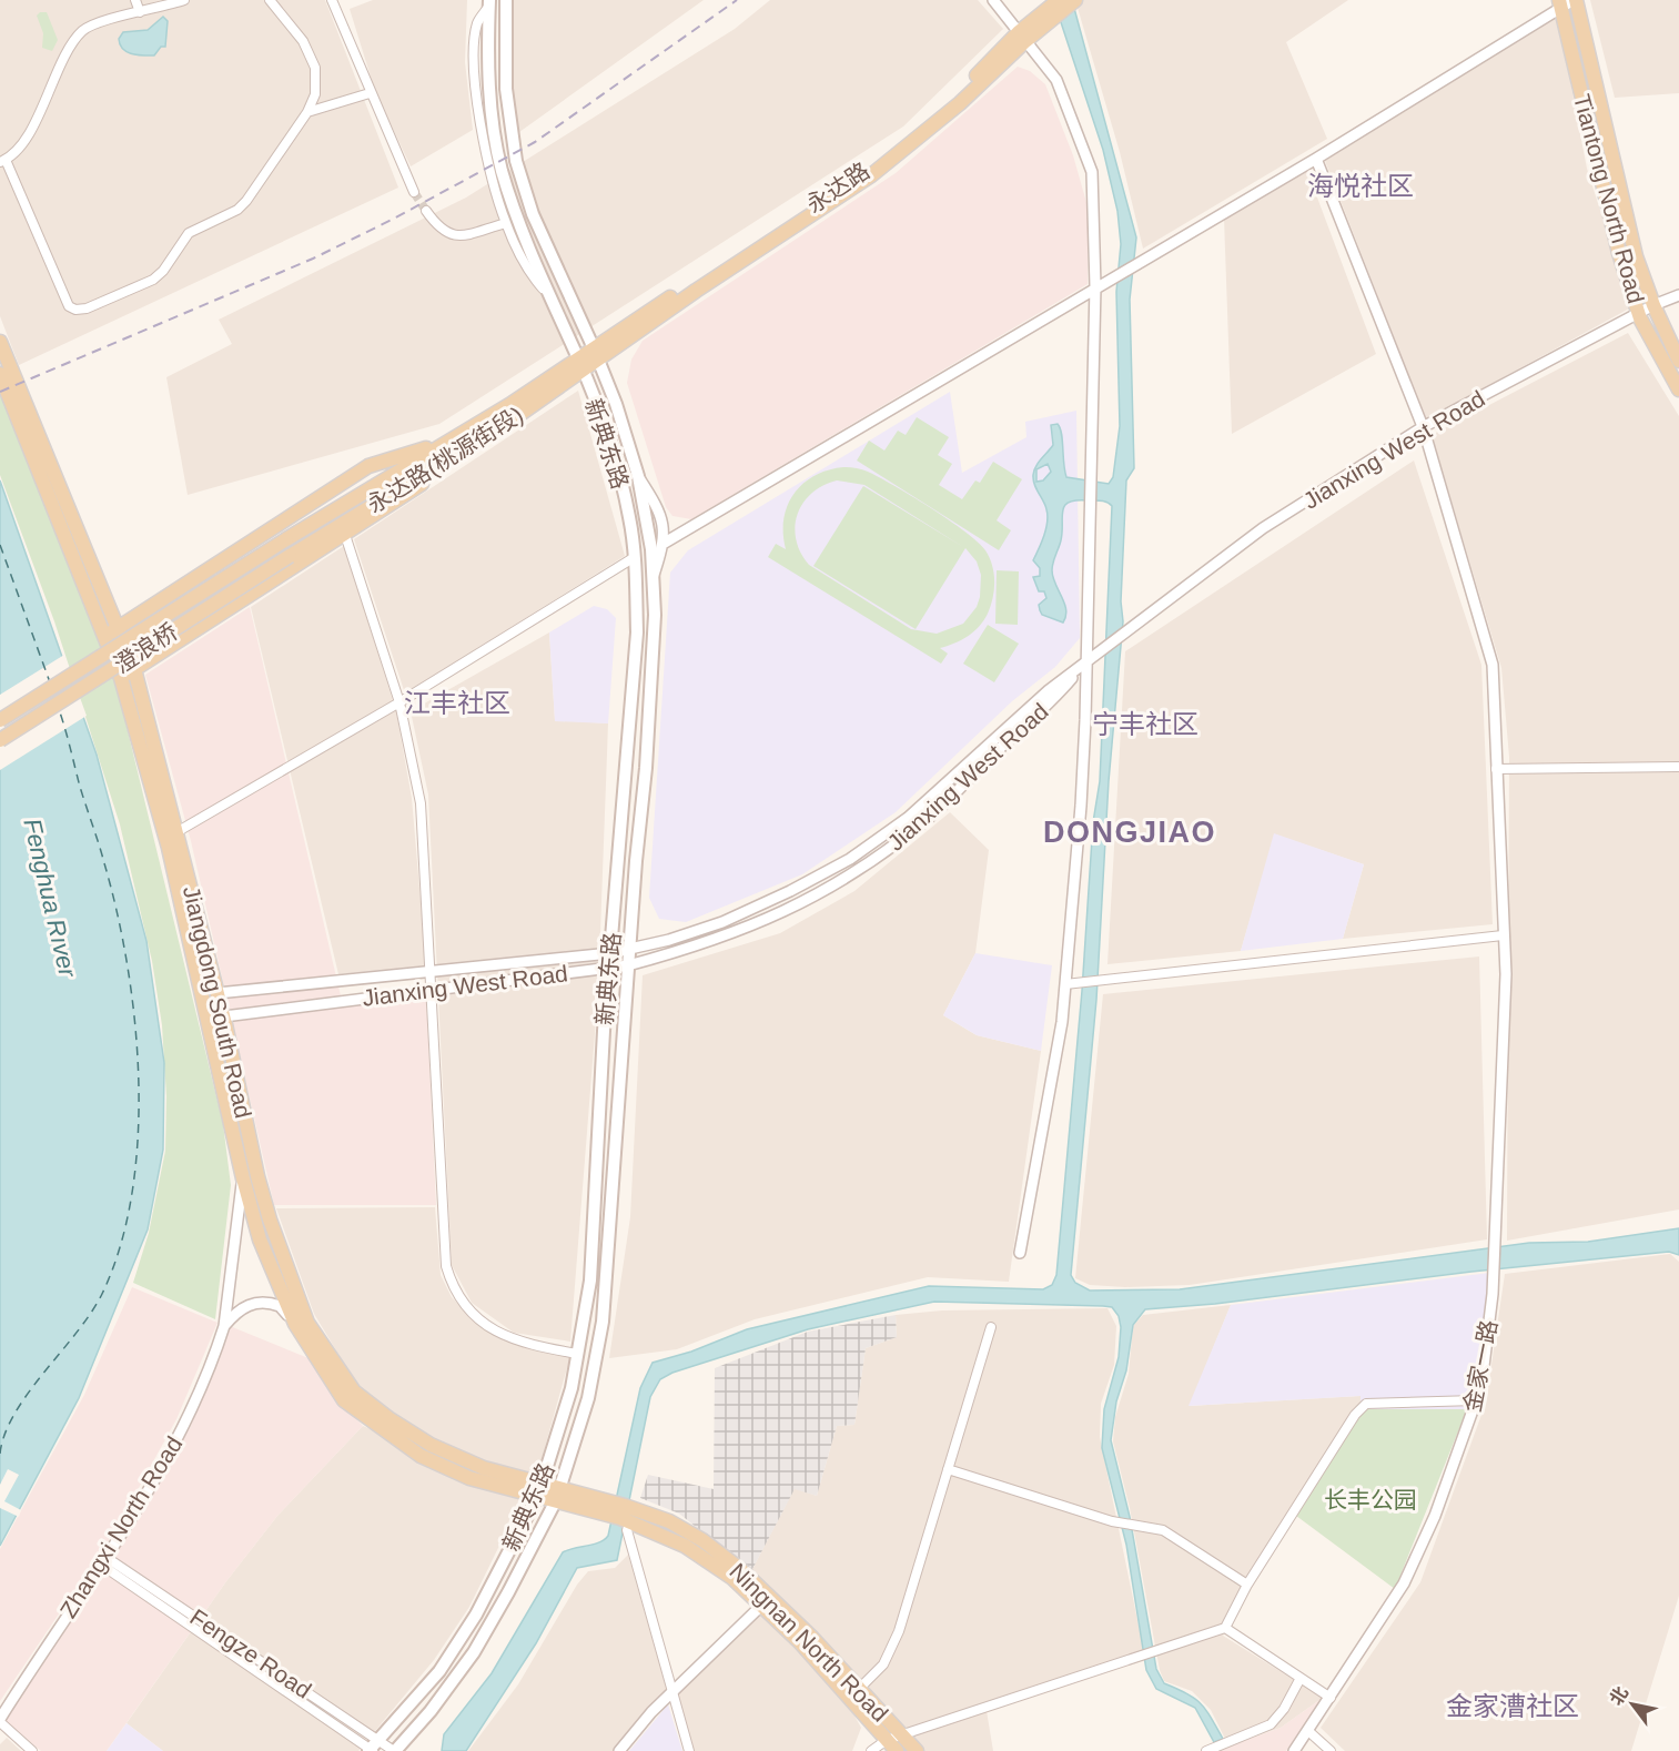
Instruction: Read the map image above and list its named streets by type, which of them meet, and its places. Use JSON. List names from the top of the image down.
{
  "streets": {
    "main road": [
      "永达路",
      "Tiantong North Road",
      "新典东路",
      "永达路(桃源街段)",
      "澄浪桥",
      "Jiangdong South Road",
      "Ningnan North Road"
    ],
    "street": [
      "Jianxing West Road",
      "金家一路",
      "Zhangxi North Road",
      "Fengze Road"
    ]
  },
  "crossings": [
    ["永达路", "新典东路"],
    ["永达路", "永达路(桃源街段)"],
    ["Tiantong North Road", "Jianxing West Road"],
    ["新典东路", "Jianxing West Road"],
    ["新典东路", "永达路(桃源街段)"],
    ["新典东路", "Jiangdong South Road"],
    ["新典东路", "Fengze Road"],
    ["Jianxing West Road", "Jiangdong South Road"],
    ["Jianxing West Road", "金家一路"],
    ["永达路(桃源街段)", "澄浪桥"],
    ["Jiangdong South Road", "Zhangxi North Road"],
    ["Jiangdong South Road", "Ningnan North Road"],
    ["Zhangxi North Road", "Fengze Road"]
  ],
  "districts": [
    "海悦社区",
    "江丰社区",
    "宁丰社区",
    "DONGJIAO",
    "金家漕社区"
  ],
  "water": ["Fenghua Rıver"],
  "parks": ["长丰公园"],
  "north": "top left"
}
